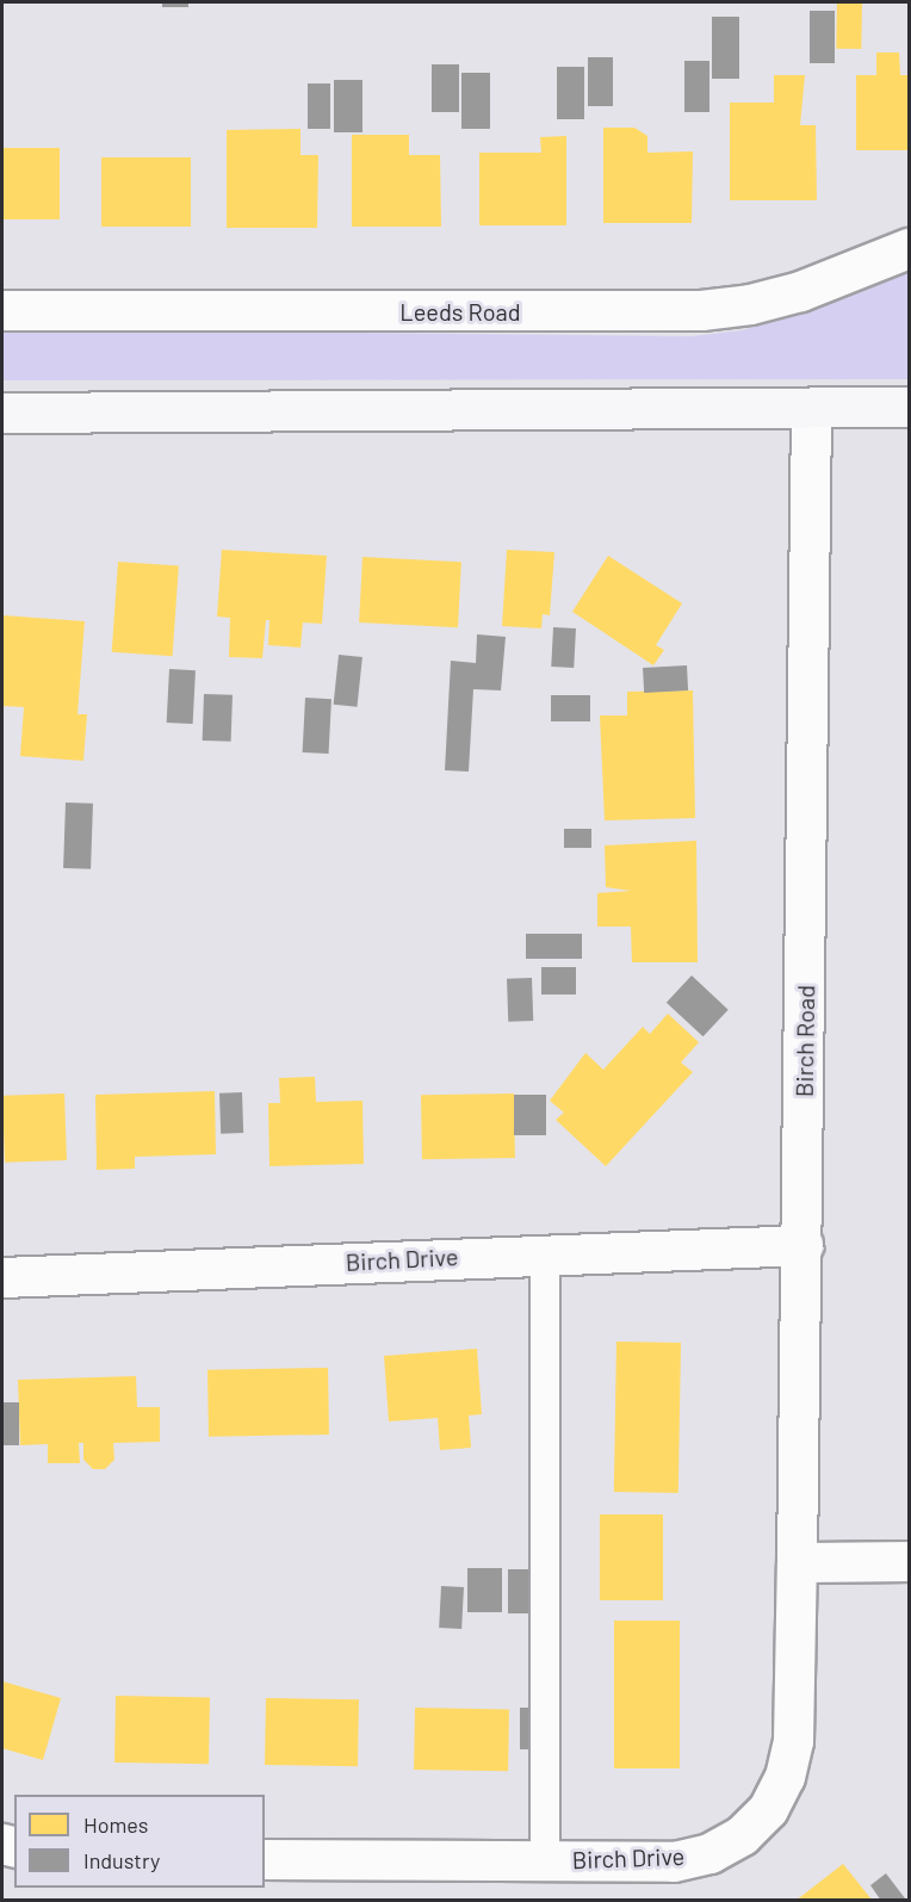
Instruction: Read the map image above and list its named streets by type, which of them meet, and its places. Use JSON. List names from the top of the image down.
{
  "streets": {
    "street": ["Leeds Road", "Birch Road", "Birch Drive"]
  },
  "crossings": [
    ["Birch Road", "Birch Drive"]
  ],
  "legend": ["Homes", "Industry"]
}
